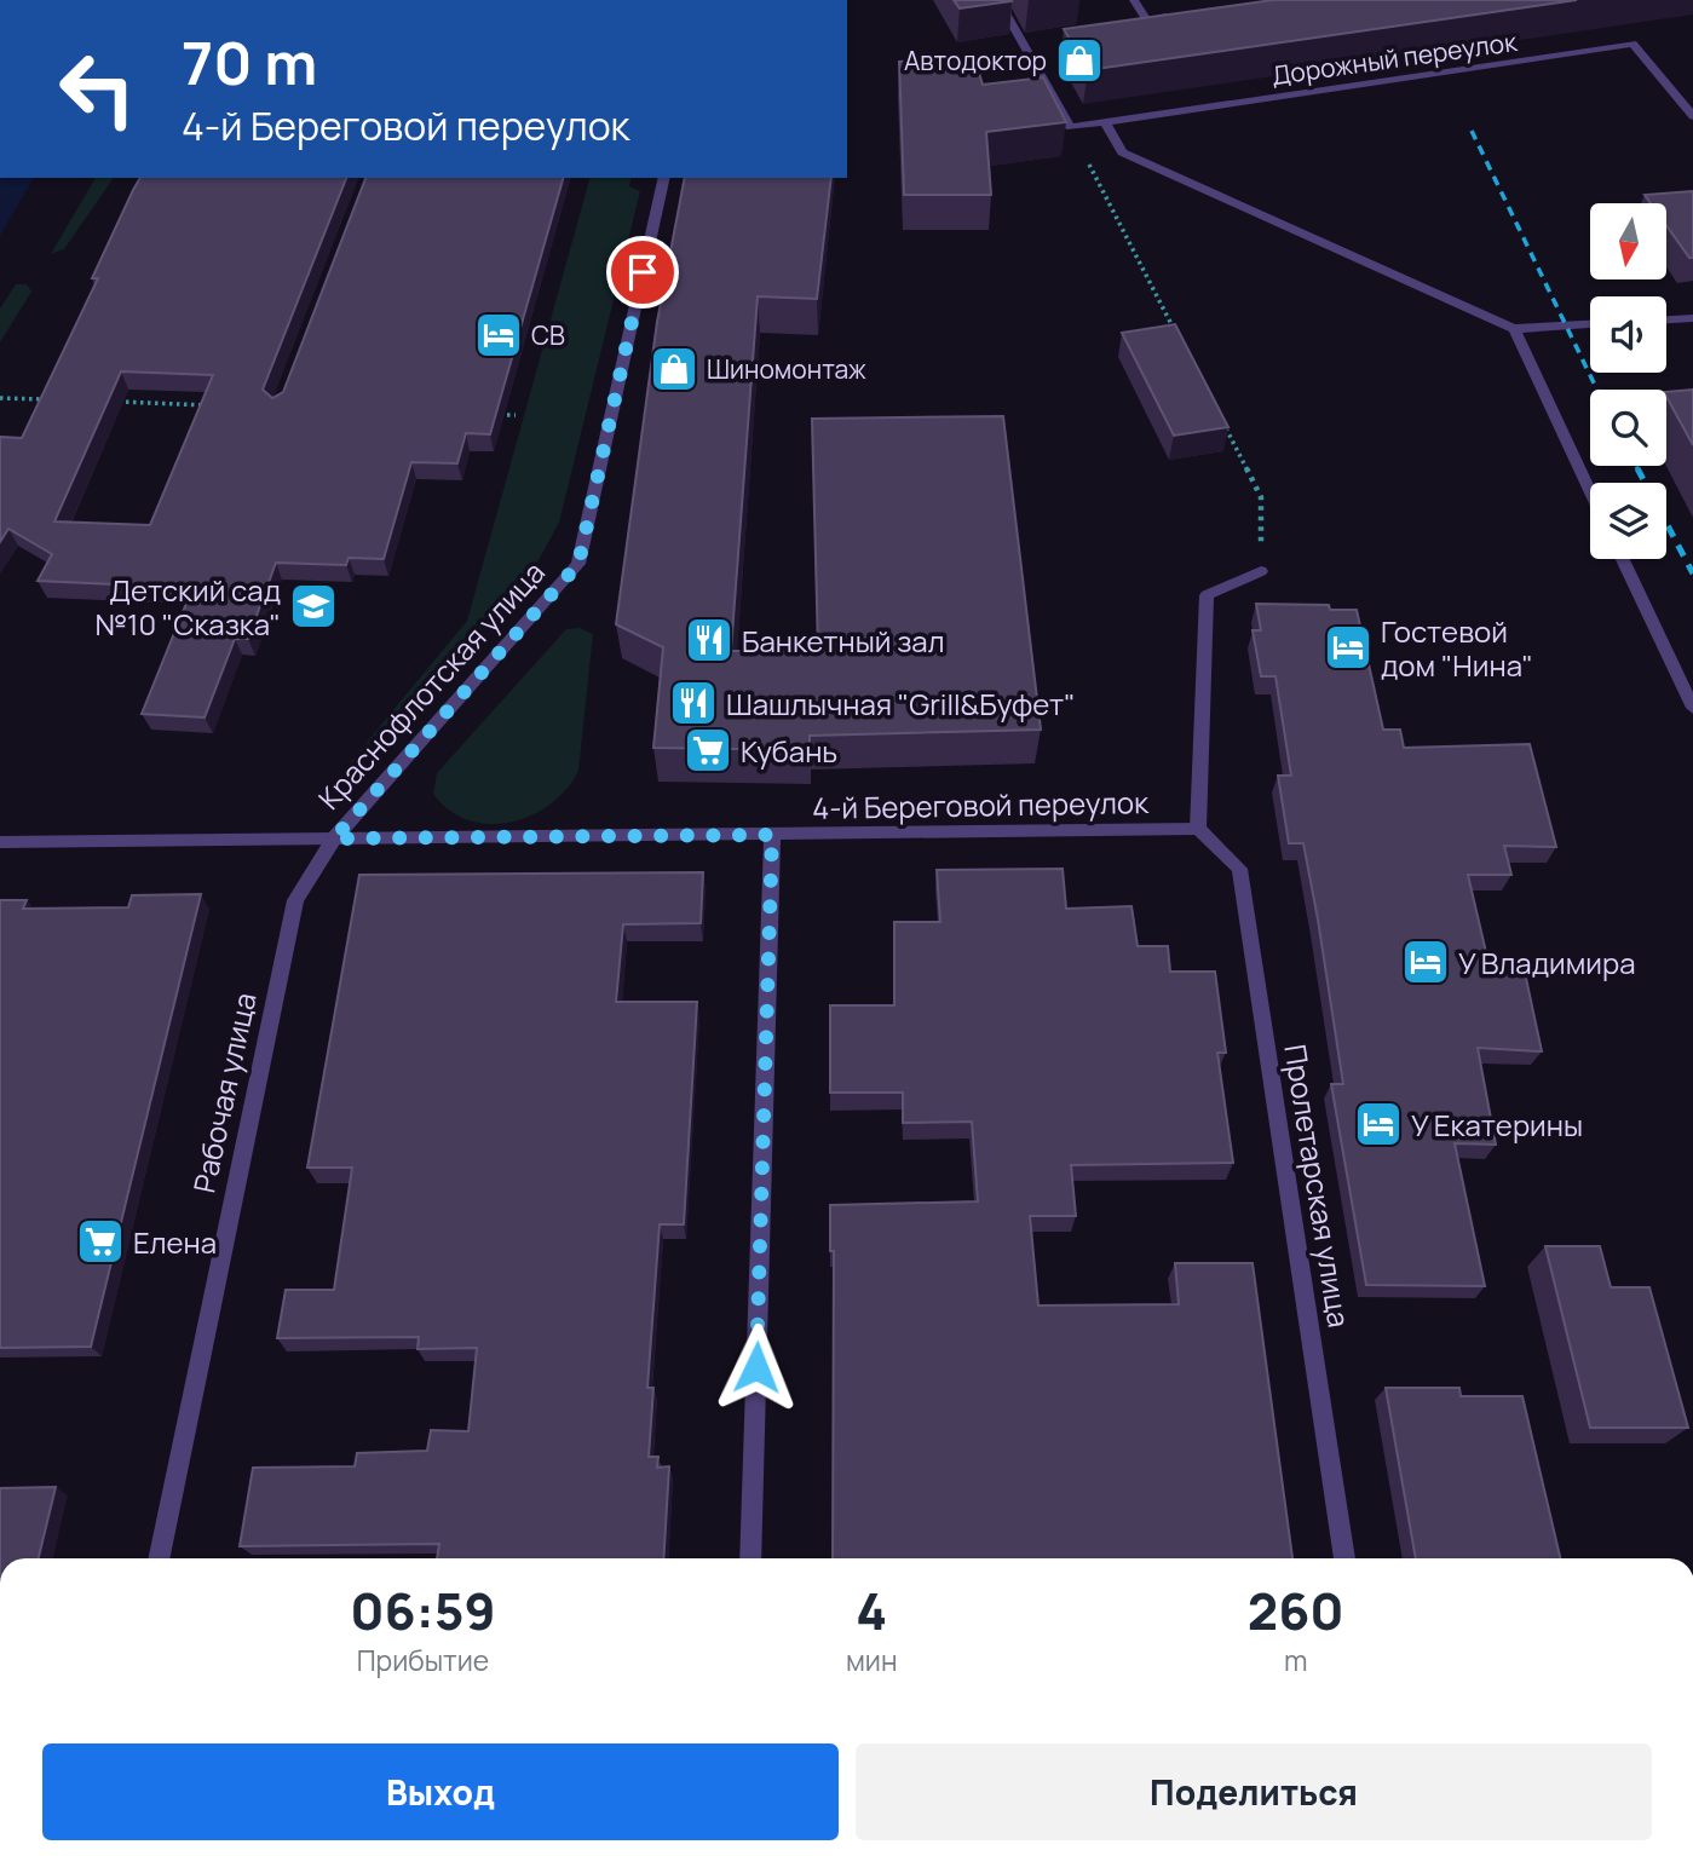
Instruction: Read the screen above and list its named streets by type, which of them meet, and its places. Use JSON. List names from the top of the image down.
{
  "streets": {
    "street": [
      "Дорожный переулок",
      "Краснофлотская улица",
      "4-й Береговой переулок",
      "Рабочая улица",
      "Пролетарская улица"
    ]
  },
  "crossings": [
    ["Краснофлотская улица", "4-й Береговой переулок"],
    ["Краснофлотская улица", "Рабочая улица"],
    ["4-й Береговой переулок", "Рабочая улица"],
    ["4-й Береговой переулок", "Пролетарская улица"]
  ],
  "places": {
    "shop": ["Автодоктор", "Шиномонтаж"],
    "hotel": [
      "СВ",
      "Гостевой дом \"Нина\"",
      "У Владимира",
      "У Екатерины"
    ],
    "school or university": ["Детский сад №10 \"Сказка\""],
    "restaurant": ["Банкетный зал", "Шашлычная \"Grill&Буфет\""],
    "supermarket": ["Кубань", "Елена"]
  },
  "north": "bottom",
  "page": {
    "turn": ["70 m", "4-й Береговой переулок"],
    "eta": [
      "06:59",
      "Прибытие",
      "4",
      "мин",
      "260",
      "m"
    ],
    "buttons": ["Выход", "Поделиться"]
  }
}
